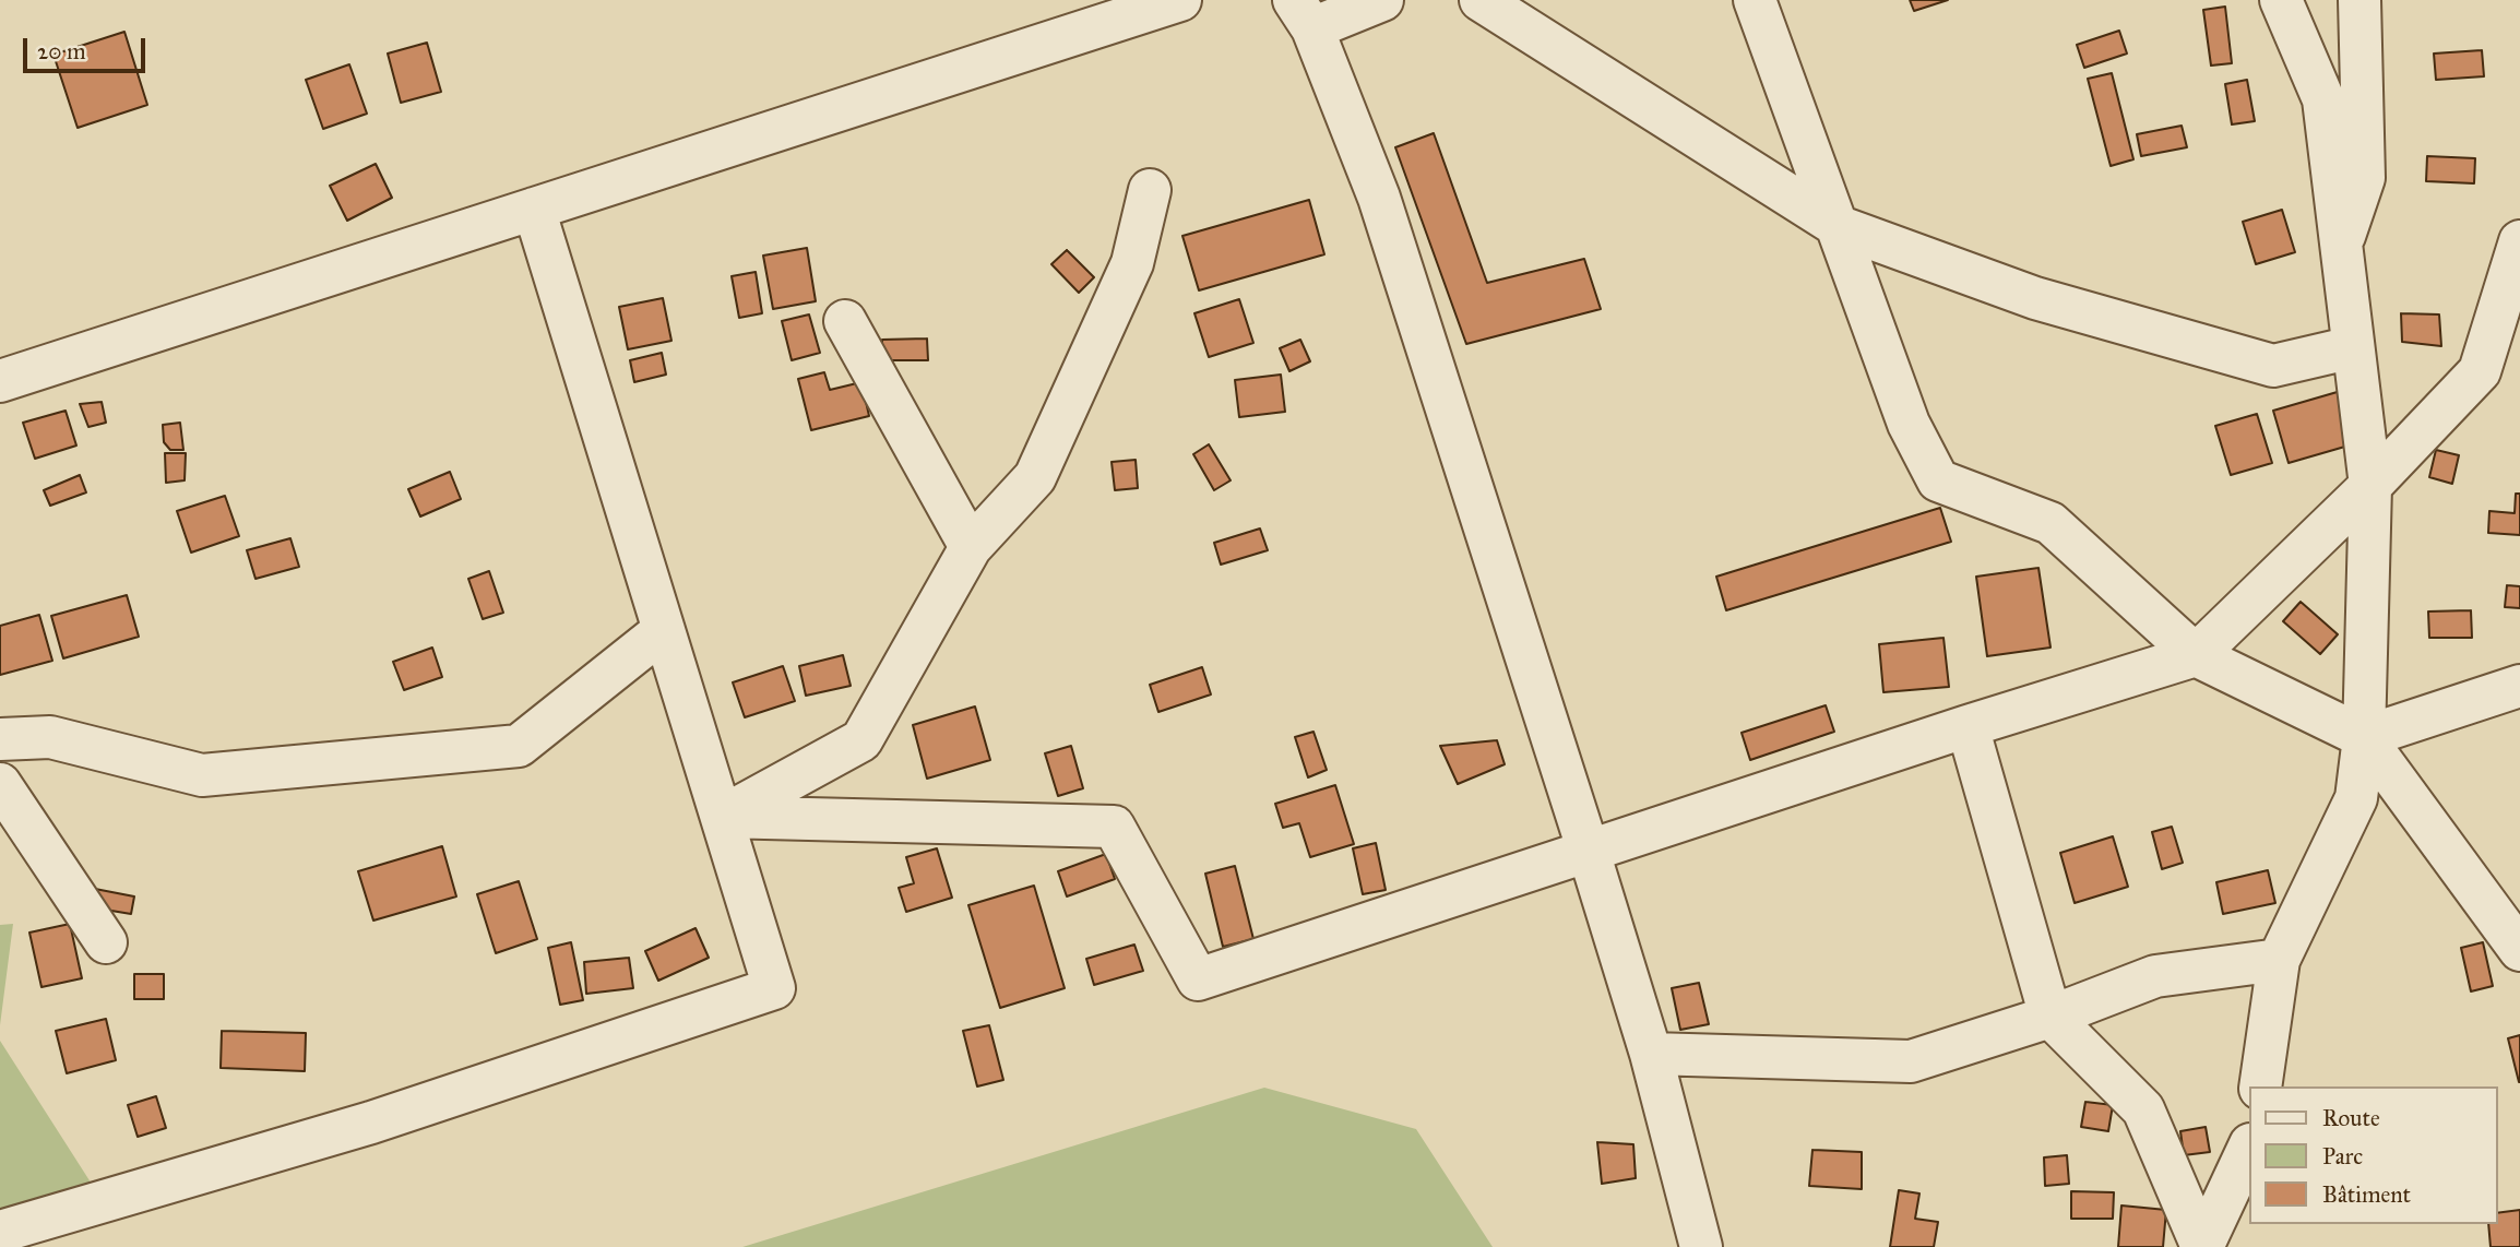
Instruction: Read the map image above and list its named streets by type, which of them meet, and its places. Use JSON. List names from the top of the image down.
{
  "legend": ["Route", "Parc", "Bâtiment"],
  "scale_bar": "20 m"
}
